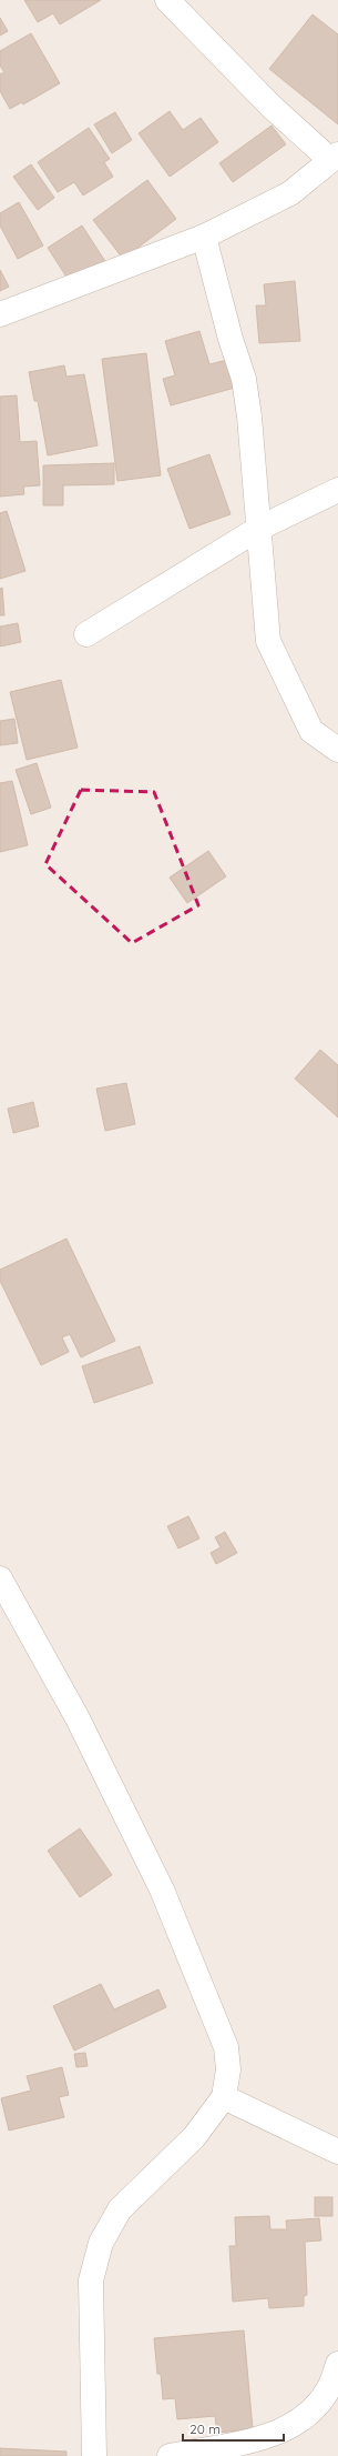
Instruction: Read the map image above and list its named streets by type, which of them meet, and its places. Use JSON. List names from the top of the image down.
{
  "scale_bar": "20 m"
}
